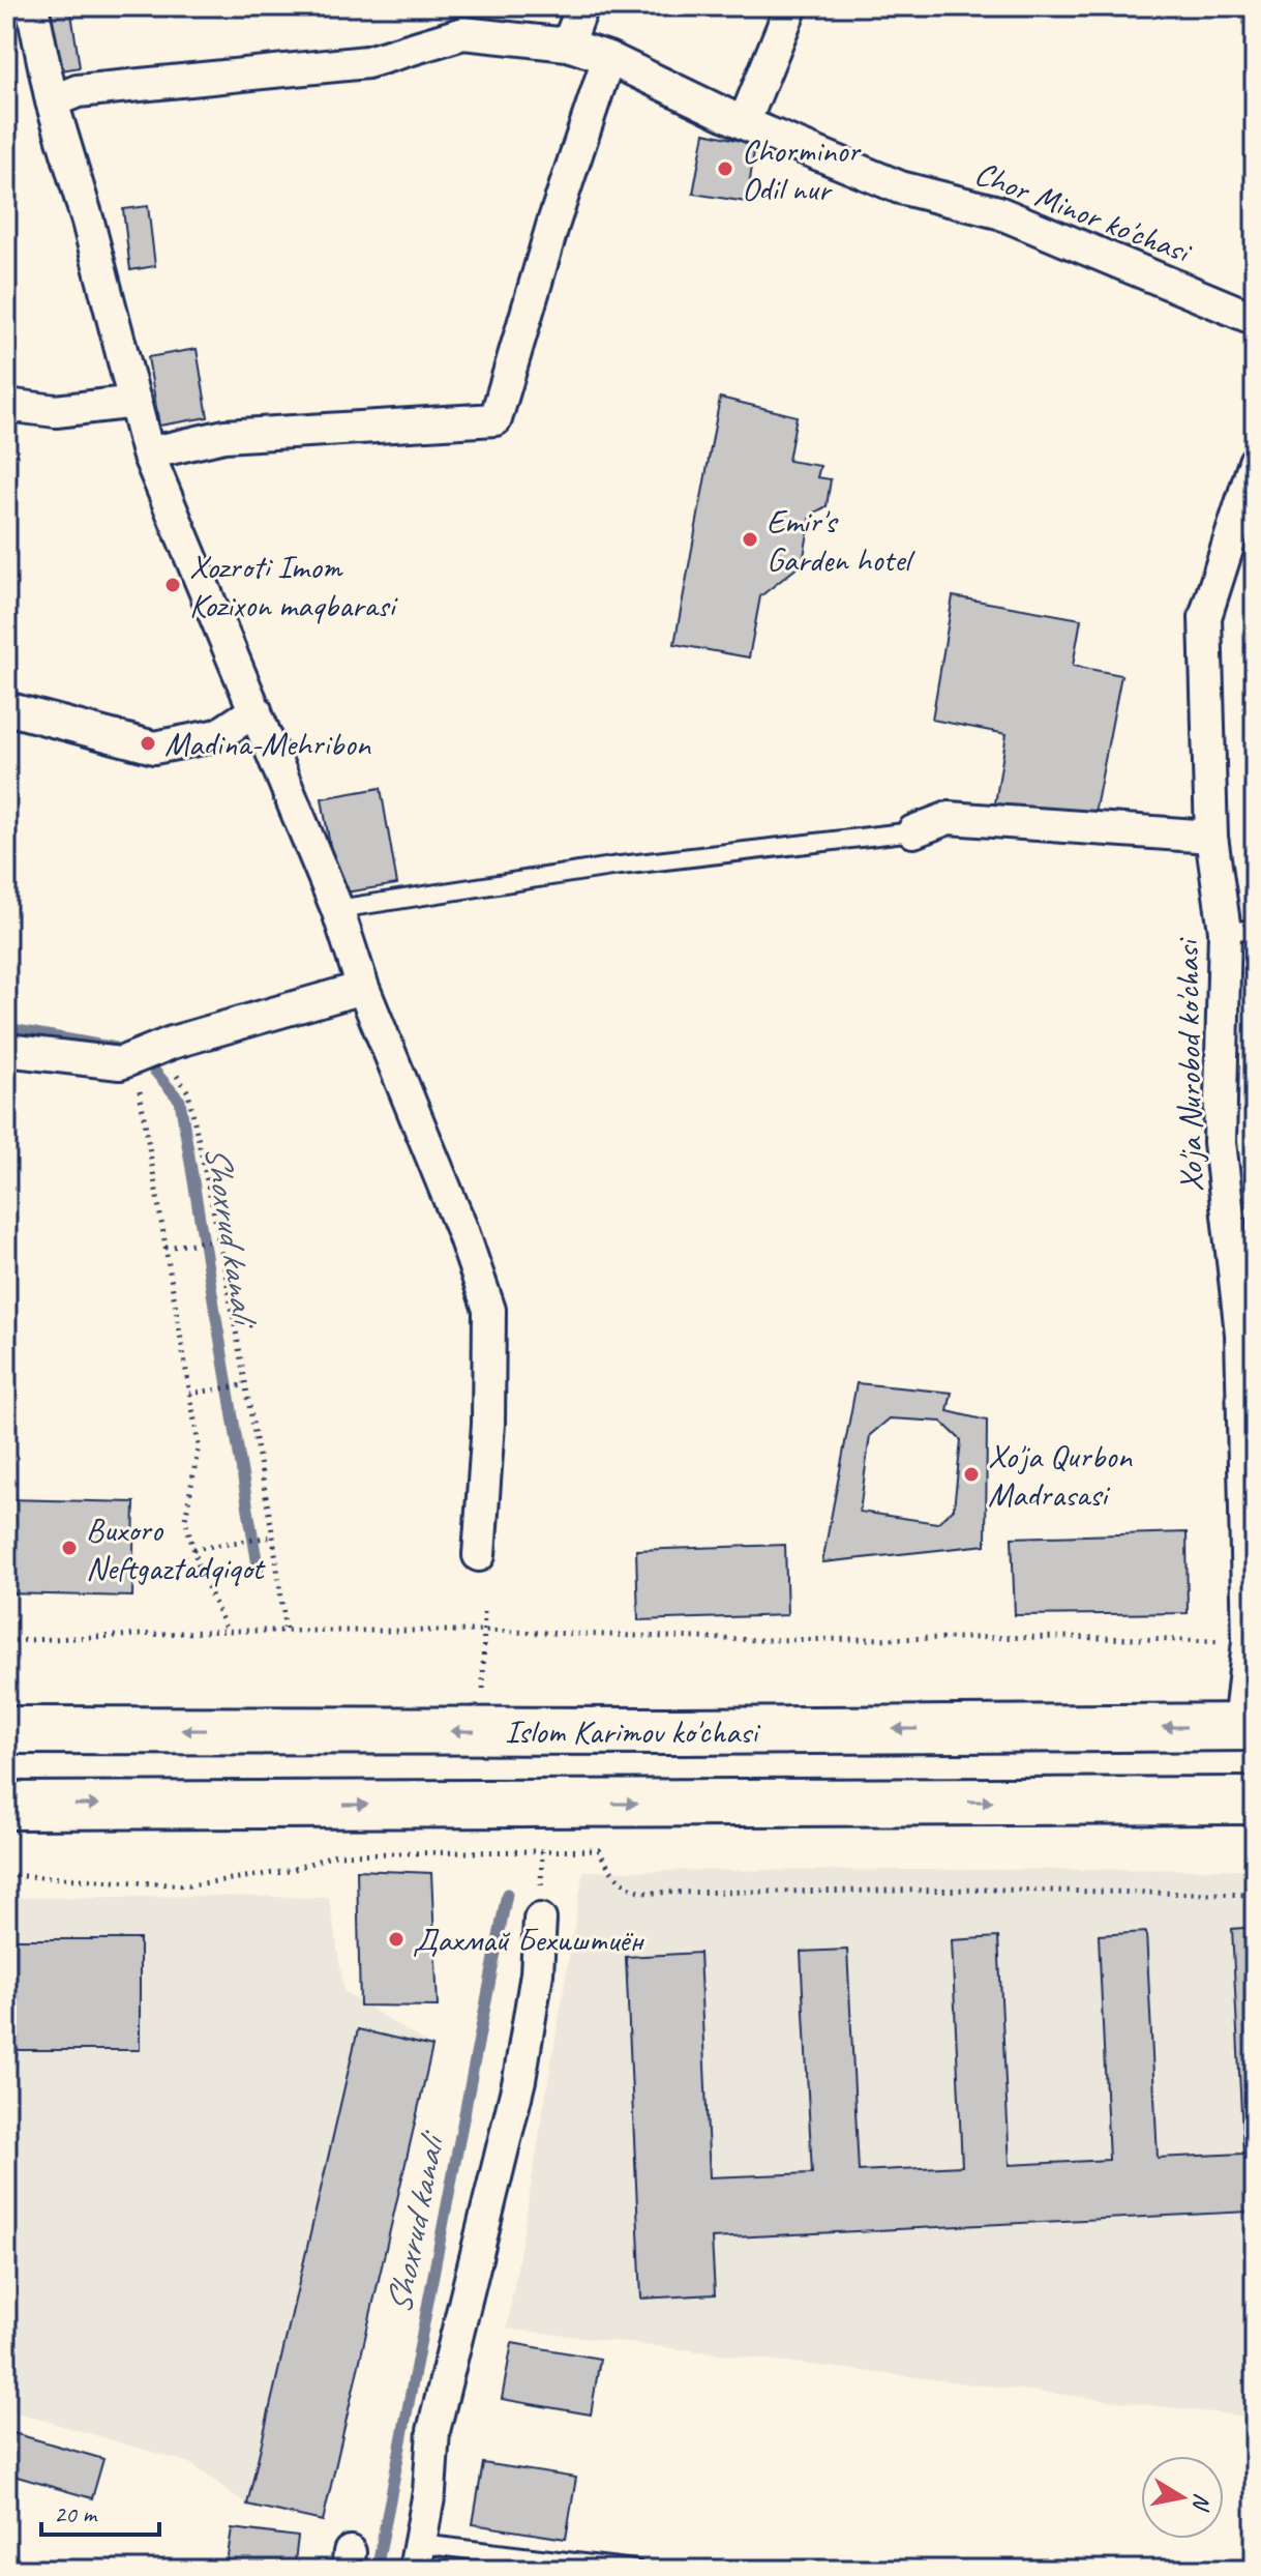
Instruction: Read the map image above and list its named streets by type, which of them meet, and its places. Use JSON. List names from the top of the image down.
{
  "streets": {
    "main road": ["Islom Karimov ko'chasi"],
    "street": ["Chor Minor ko'chasi", "Xo'ja Nurobod ko'chasi"]
  },
  "crossings": [
    ["Xo'ja Nurobod ko'chasi", "Islom Karimov ko'chasi"]
  ],
  "water": ["Shoxrud kanali"],
  "places": [
    "Chorminor Odil nur",
    "Emir's Garden hotel",
    "Xozroti Imom Kozixon maqbarasi",
    "Madina-Mehribon",
    "Xo'ja Qurbon Madrasasi",
    "Buxoro Neftgaztadqiqot",
    "Дахмай Бехиштиён"
  ],
  "scale_bar": "20 m",
  "north": "right"
}
